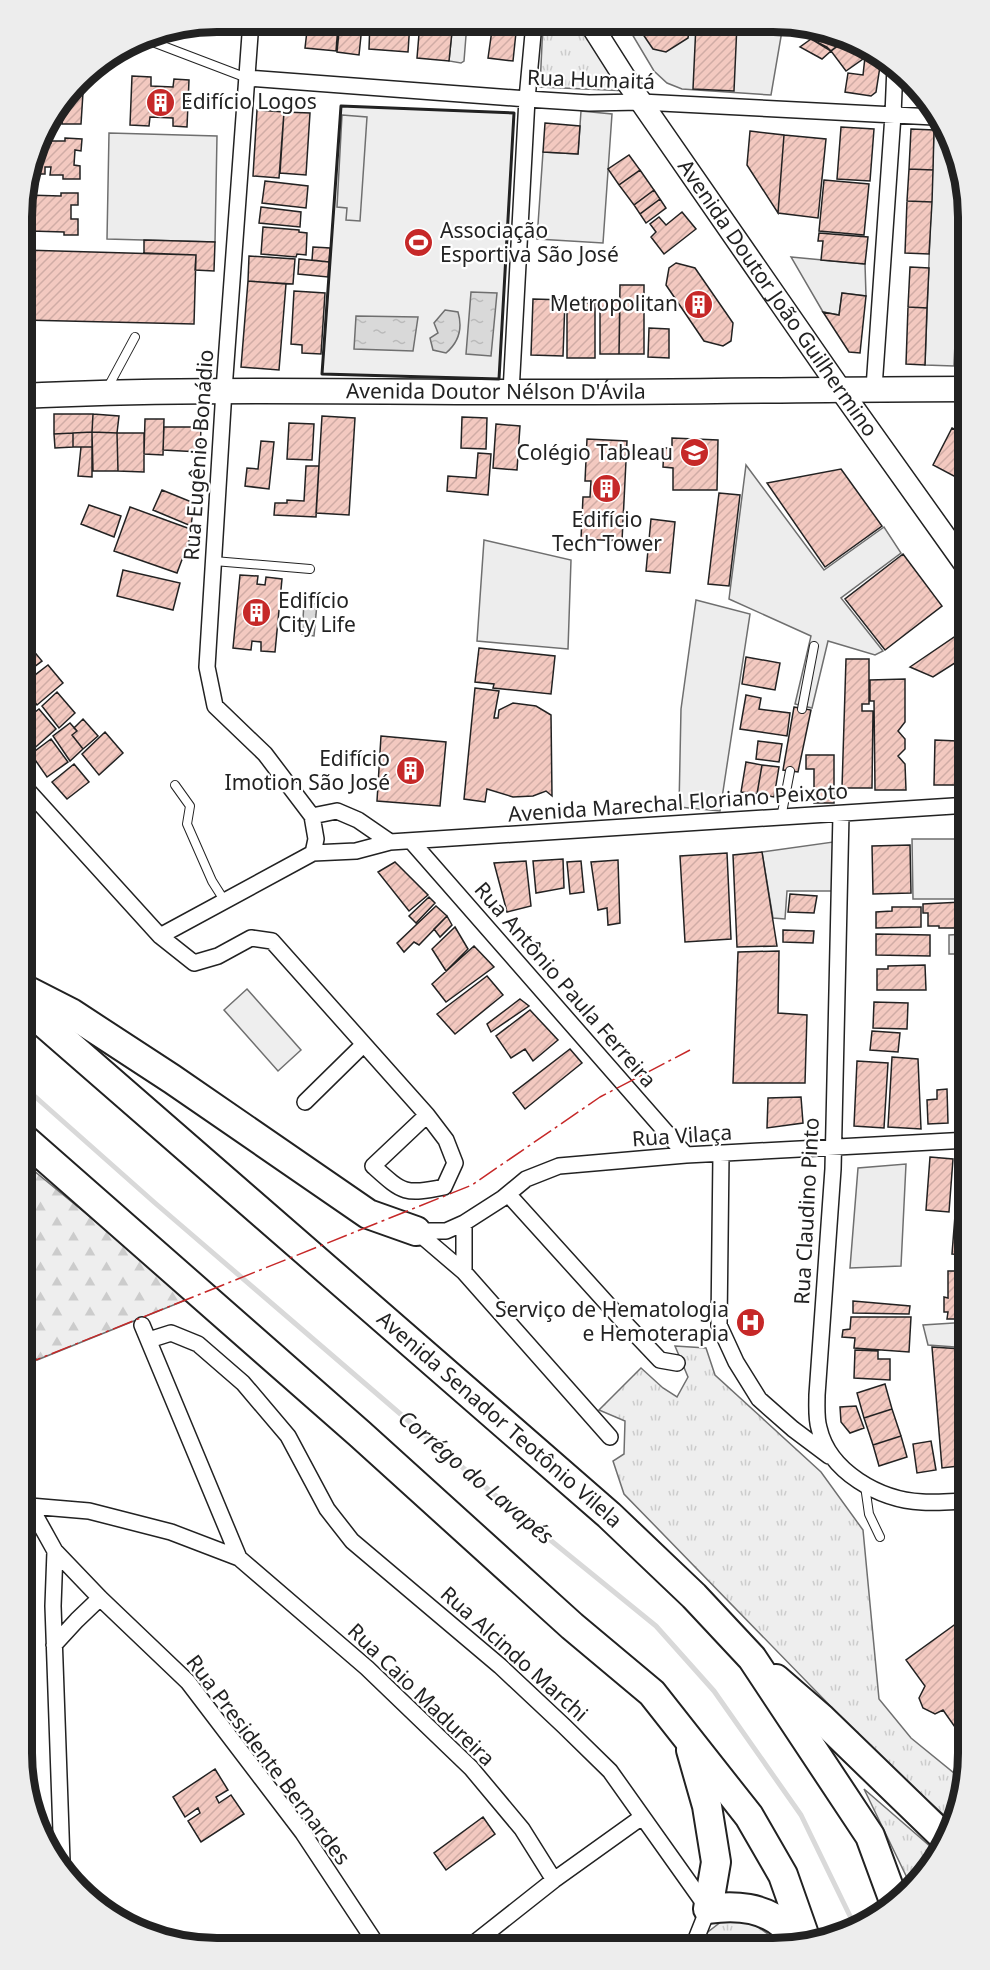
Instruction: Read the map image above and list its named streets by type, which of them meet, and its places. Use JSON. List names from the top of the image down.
{
  "streets": {
    "highway": ["Avenida Senador Teotônio Vilela"],
    "main road": ["Avenida Doutor João Guilhermino", "Avenida Doutor Nélson D'Ávila"],
    "street": [
      "Rua Humaitá",
      "Rua Eugênio Bonádio",
      "Avenida Marechal Floriano Peixoto",
      "Rua Antônio Paula Ferreira",
      "Rua Vilaça",
      "Rua Claudino Pinto",
      "Rua Alcindo Marchi",
      "Rua Caio Madureira",
      "Rua Presidente Bernardes"
    ]
  },
  "crossings": [
    ["Rua Humaitá", "Avenida Doutor João Guilhermino"],
    ["Rua Humaitá", "Rua Eugênio Bonádio"],
    ["Avenida Doutor João Guilhermino", "Avenida Doutor Nélson D'Ávila"],
    ["Avenida Doutor Nélson D'Ávila", "Rua Eugênio Bonádio"],
    ["Avenida Marechal Floriano Peixoto", "Rua Antônio Paula Ferreira"],
    ["Avenida Marechal Floriano Peixoto", "Rua Claudino Pinto"],
    ["Rua Antônio Paula Ferreira", "Rua Vilaça"],
    ["Rua Vilaça", "Rua Claudino Pinto"],
    ["Rua Alcindo Marchi", "Rua Caio Madureira"]
  ],
  "water": ["Corrégo do Lavapés"],
  "places": {
    "building": [
      "Edifício Logos",
      "Metropolitan",
      "Edifício Tech Tower",
      "Edifício City Life",
      "Edifício Imotion São José"
    ],
    "sports": ["Associação Esportiva São José"],
    "school or university": ["Colégio Tableau"],
    "hospital": ["Serviço de Hematologia e Hemoterapia"]
  }
}
